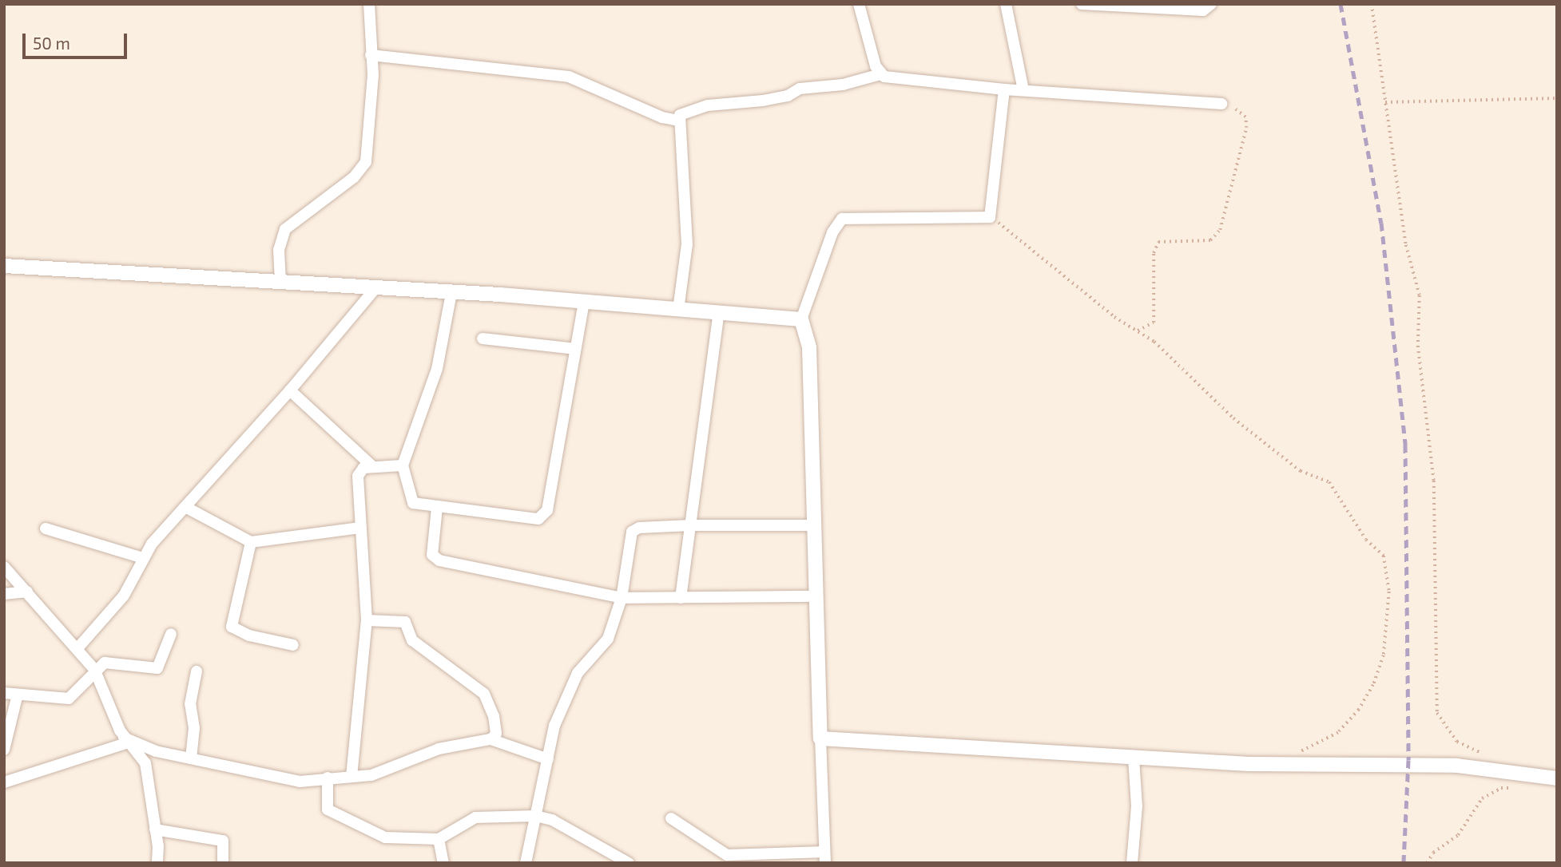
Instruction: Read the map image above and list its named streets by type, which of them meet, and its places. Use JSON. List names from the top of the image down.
{
  "scale_bar": "50 m"
}
